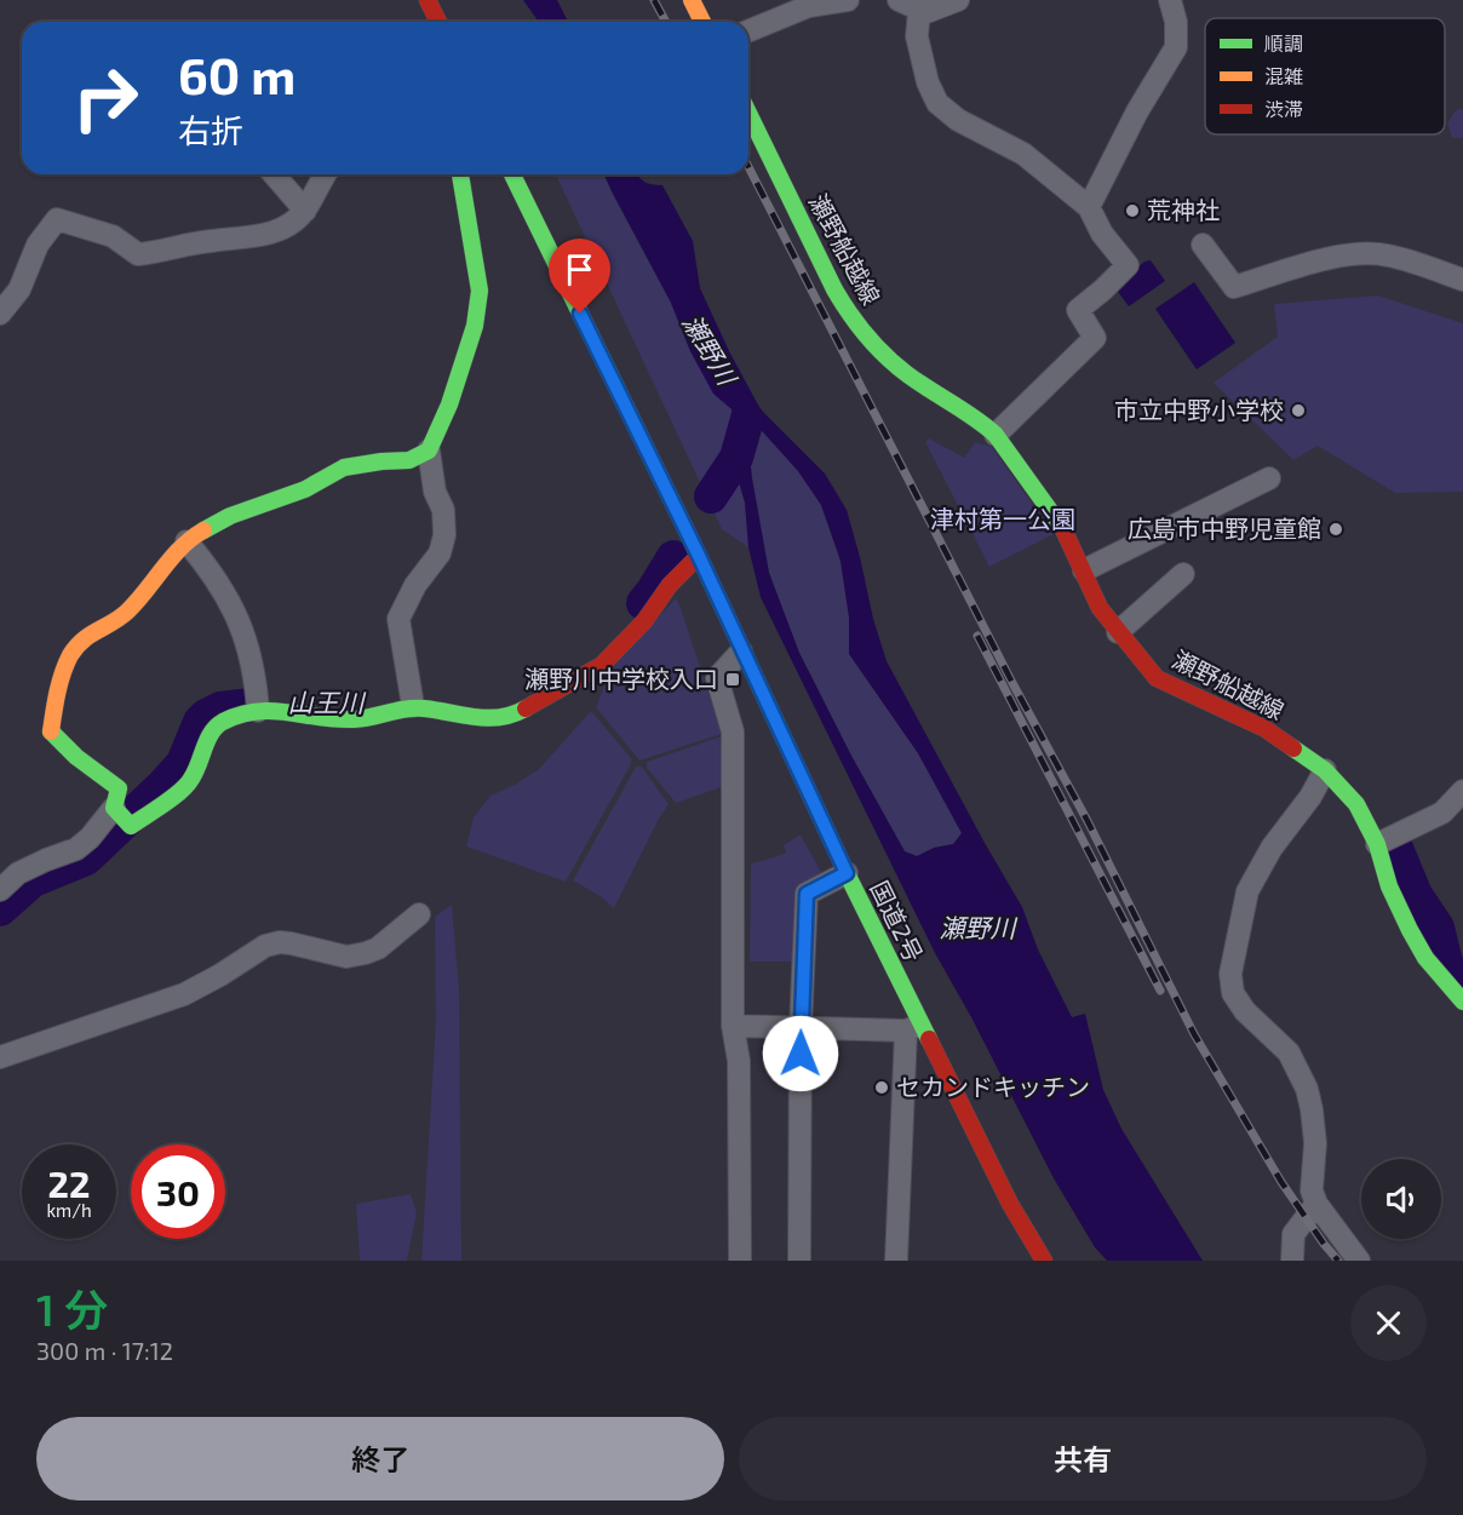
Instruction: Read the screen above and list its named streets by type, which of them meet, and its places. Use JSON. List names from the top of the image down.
{
  "streets": {
    "main road": ["瀬野船越線", "国道2号"]
  },
  "water": ["瀬野川", "山王川"],
  "parks": ["津村第一公園"],
  "places": {
    "other": [
      "荒神社",
      "市立中野小学校",
      "広島市中野児童館",
      "セカンドキッチン"
    ],
    "transit": ["瀬野川中学校入口"]
  },
  "legend": ["順調", "混雑", "渋滞"],
  "page": {
    "turn": ["60 m", "右折"],
    "speed": "22 km/h",
    "limit": "30",
    "heading": ["1 分", "300 m · 17:12"],
    "buttons": ["終了", "共有"]
  }
}
